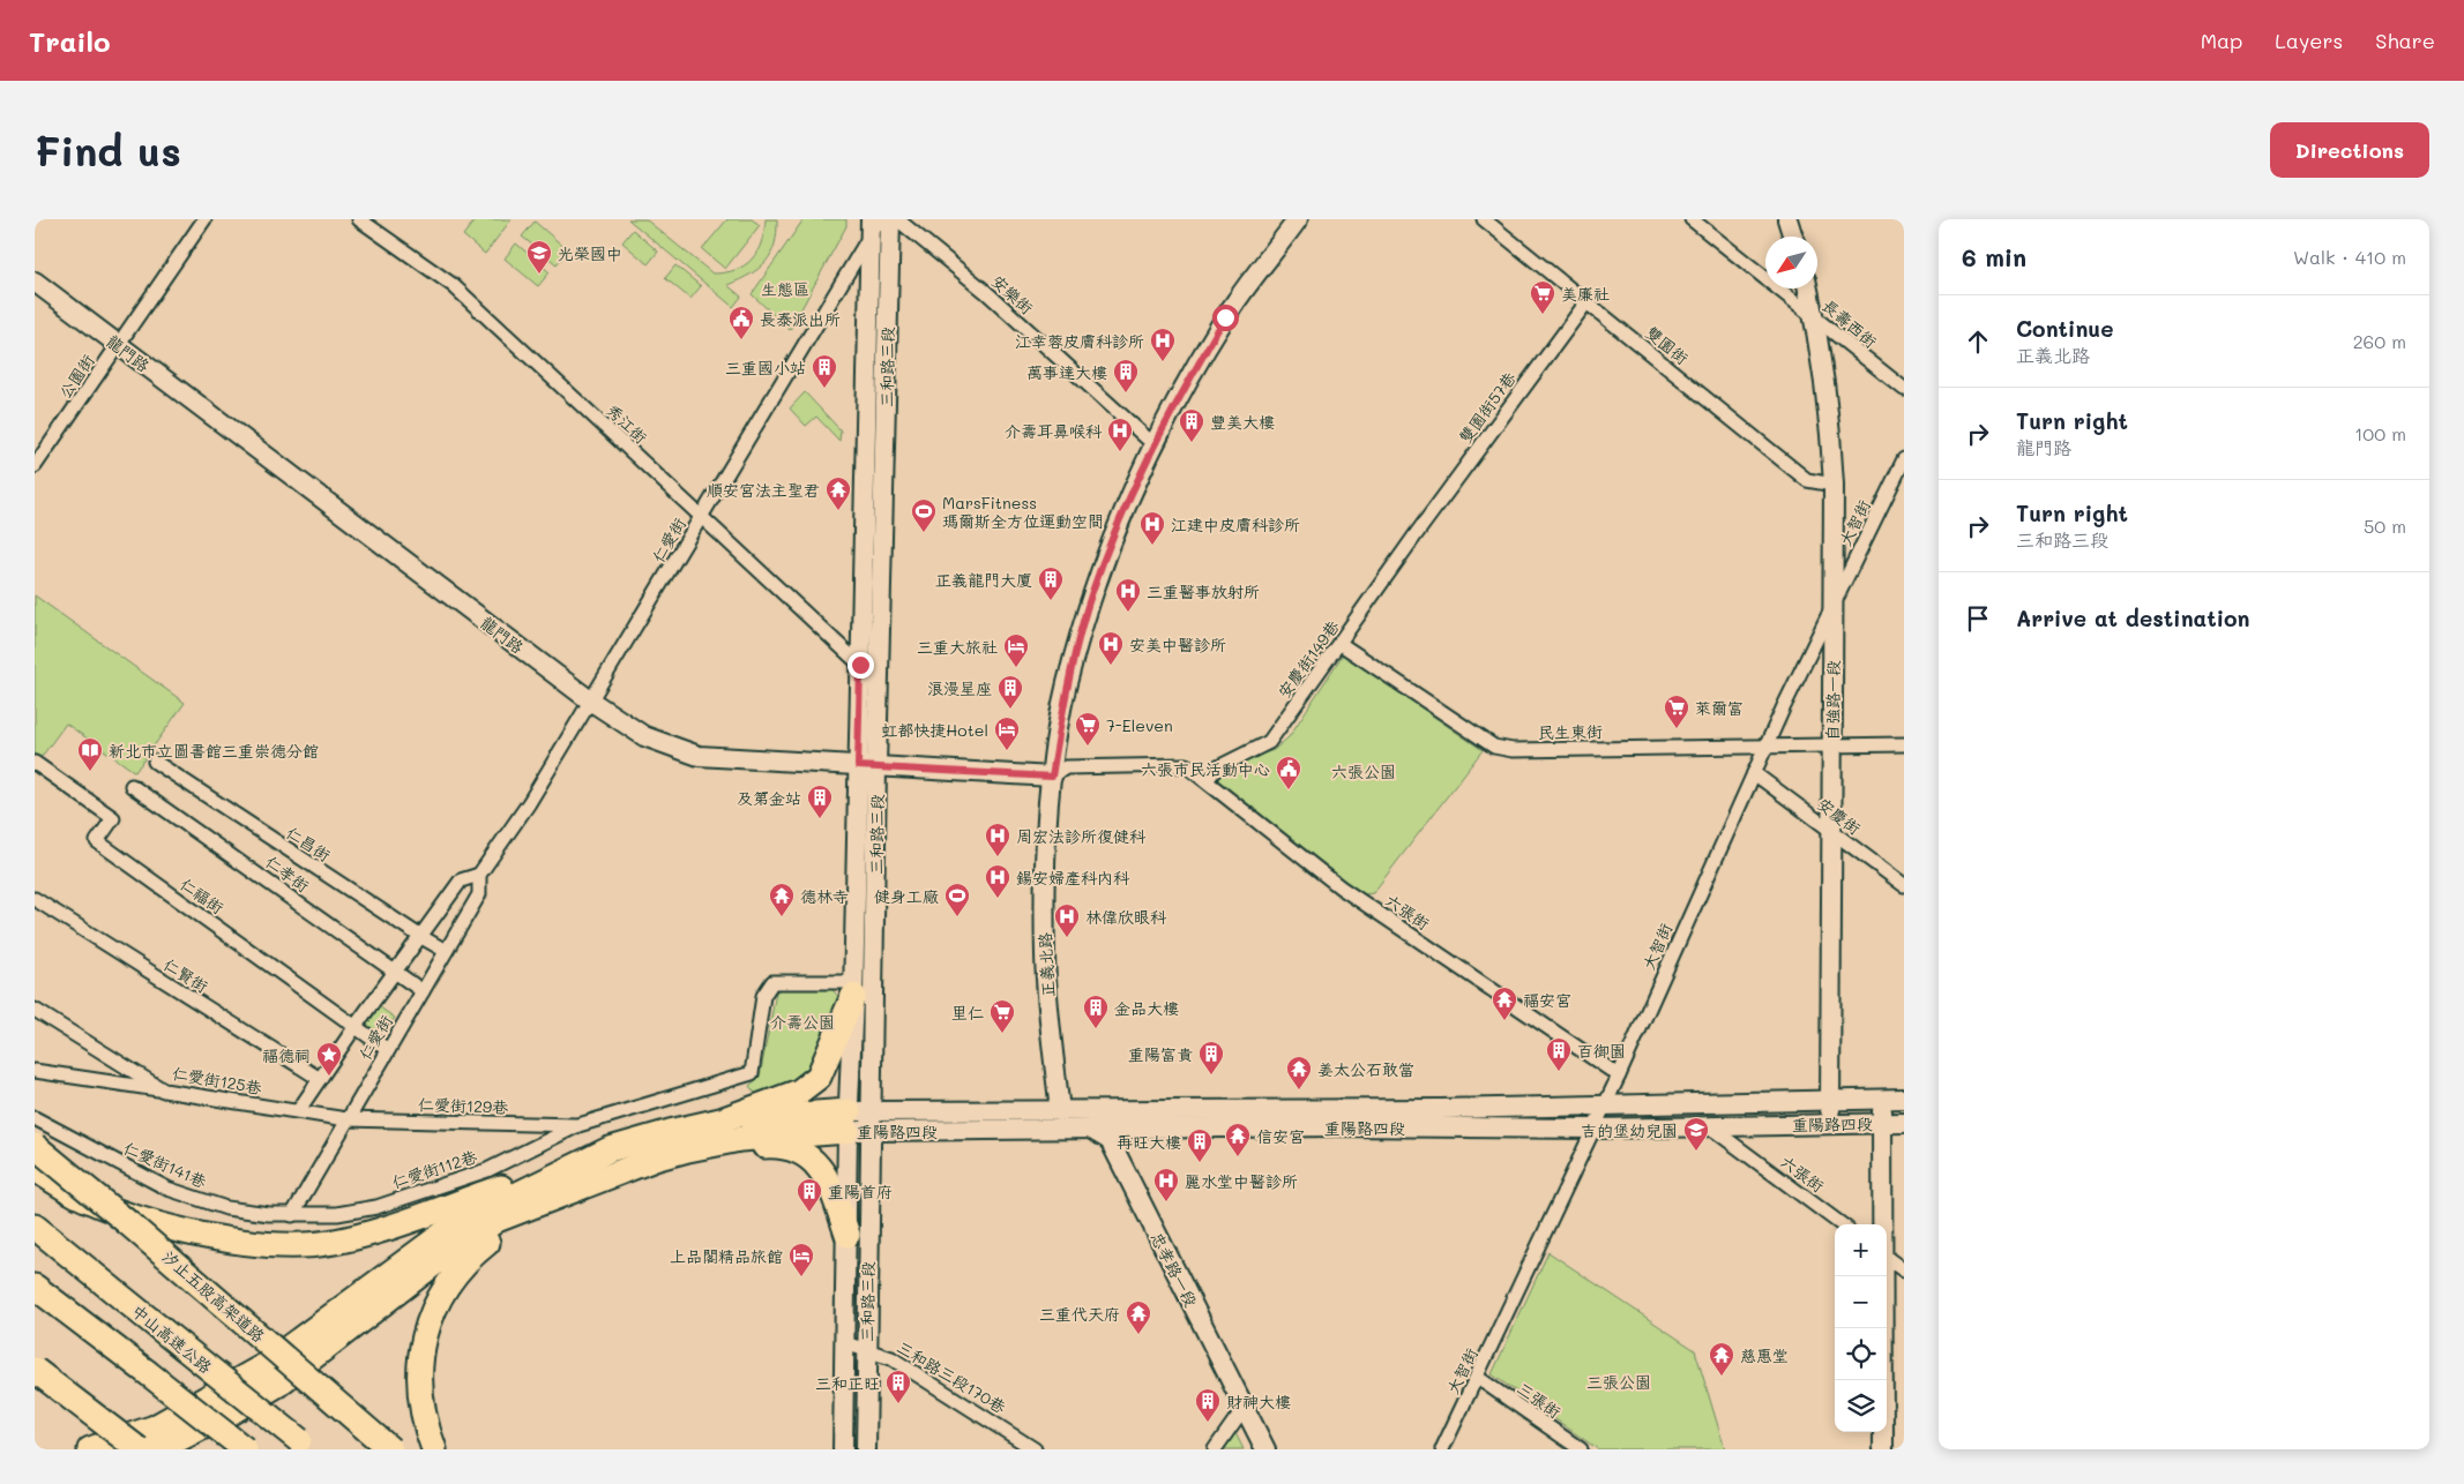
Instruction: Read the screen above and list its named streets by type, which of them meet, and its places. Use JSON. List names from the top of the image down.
{
  "streets": {
    "highway": ["汐止五股高架道路", "中山高速公路"],
    "main road": [
      "龍門路",
      "三和路三段",
      "自強路一段",
      "正義北路",
      "重陽路四段",
      "忠孝路一段"
    ],
    "street": [
      "安樂街",
      "長壽西街",
      "雙園街",
      "公園街",
      "雙園街57巷",
      "秀江街",
      "大智街",
      "仁愛街",
      "安慶街149巷",
      "民生東街",
      "安慶街",
      "仁昌街",
      "仁孝街",
      "仁福街",
      "六張街",
      "仁賢街",
      "仁愛街125巷",
      "仁愛街129巷",
      "仁愛街141巷",
      "仁愛街112巷",
      "三和路三段170巷",
      "三張街"
    ]
  },
  "crossings": [
    ["安樂街", "正義北路"],
    ["長壽西街", "自強路一段"],
    ["雙園街", "雙園街57巷"],
    ["雙園街", "自強路一段"],
    ["龍門路", "三和路三段"],
    ["龍門路", "公園街"],
    ["龍門路", "仁愛街"],
    ["龍門路", "六張街"],
    ["龍門路", "正義北路"],
    ["三和路三段", "秀江街"],
    ["三和路三段", "仁愛街"],
    ["三和路三段", "重陽路四段"],
    ["三和路三段", "三和路三段170巷"],
    ["雙園街57巷", "安慶街149巷"],
    ["秀江街", "仁愛街"],
    ["大智街", "自強路一段"],
    ["大智街", "民生東街"],
    ["大智街", "安慶街"],
    ["大智街", "六張街"],
    ["大智街", "重陽路四段"],
    ["大智街", "三張街"],
    ["仁愛街", "仁昌街"],
    ["仁愛街", "仁孝街"],
    ["仁愛街", "仁福街"],
    ["仁愛街", "仁賢街"],
    ["仁愛街", "仁愛街125巷"],
    ["仁愛街", "仁愛街129巷"],
    ["仁愛街", "仁愛街141巷"],
    ["仁愛街", "仁愛街112巷"],
    ["安慶街149巷", "民生東街"],
    ["安慶街149巷", "六張街"],
    ["自強路一段", "民生東街"],
    ["自強路一段", "安慶街"],
    ["自強路一段", "重陽路四段"],
    ["六張街", "正義北路"],
    ["六張街", "重陽路四段"],
    ["正義北路", "重陽路四段"],
    ["正義北路", "忠孝路一段"],
    ["仁愛街125巷", "仁愛街129巷"],
    ["仁愛街129巷", "仁愛街112巷"],
    ["重陽路四段", "忠孝路一段"],
    ["仁愛街141巷", "仁愛街112巷"]
  ],
  "parks": [
    "生態區",
    "六張公園",
    "介壽公園",
    "三張公園"
  ],
  "places": {
    "school or university": ["光榮國中", "吉的堡幼兒園"],
    "supermarket": [
      "美廉社",
      "萊爾富",
      "7-Eleven",
      "里仁"
    ],
    "public building": ["長泰派出所", "六張市民活動中心"],
    "hospital": [
      "江幸蓉皮膚科診所",
      "介壽耳鼻喉科",
      "江建中皮膚科診所",
      "三重醫事放射所",
      "安美中醫診所",
      "周宏法診所復健科",
      "鍚安婦產科內科",
      "林偉欣眼科",
      "麗水堂中醫診所"
    ],
    "building": [
      "三重國小站",
      "萬事達大樓",
      "豐美大樓",
      "正義龍門大廈",
      "浪漫星座",
      "及第金站",
      "金品大樓",
      "百御園",
      "重陽富貴",
      "再旺大樓",
      "重陽首府",
      "三和正旺",
      "財神大樓"
    ],
    "temple": [
      "順安宮法主聖君",
      "德林寺",
      "福安宮",
      "姜太公石敢當",
      "信安宮",
      "三重代天府",
      "慈惠堂"
    ],
    "sports": ["MarsFitness 瑪爾斯全方位運動空間", "健身工廠"],
    "hotel": ["三重大旅社", "虹都快捷Hotel", "上品閣精品旅館"],
    "library": ["新北市立圖書館三重崇德分館"],
    "place": ["福德祠"]
  },
  "north": "bottom left",
  "page": {
    "header": "Trailo",
    "nav": ["Map", "Layers", "Share"],
    "buttons": "Directions",
    "title": "Find us",
    "heading": ["6 min", "Walk · 410 m"],
    "list": [
      ["Continue", "正義北路", "260 m"],
      ["Turn right", "龍門路", "100 m"],
      ["Turn right", "三和路三段", "50 m"],
      "Arrive at destination"
    ],
    "map_buttons": ["+", "−"]
  }
}
